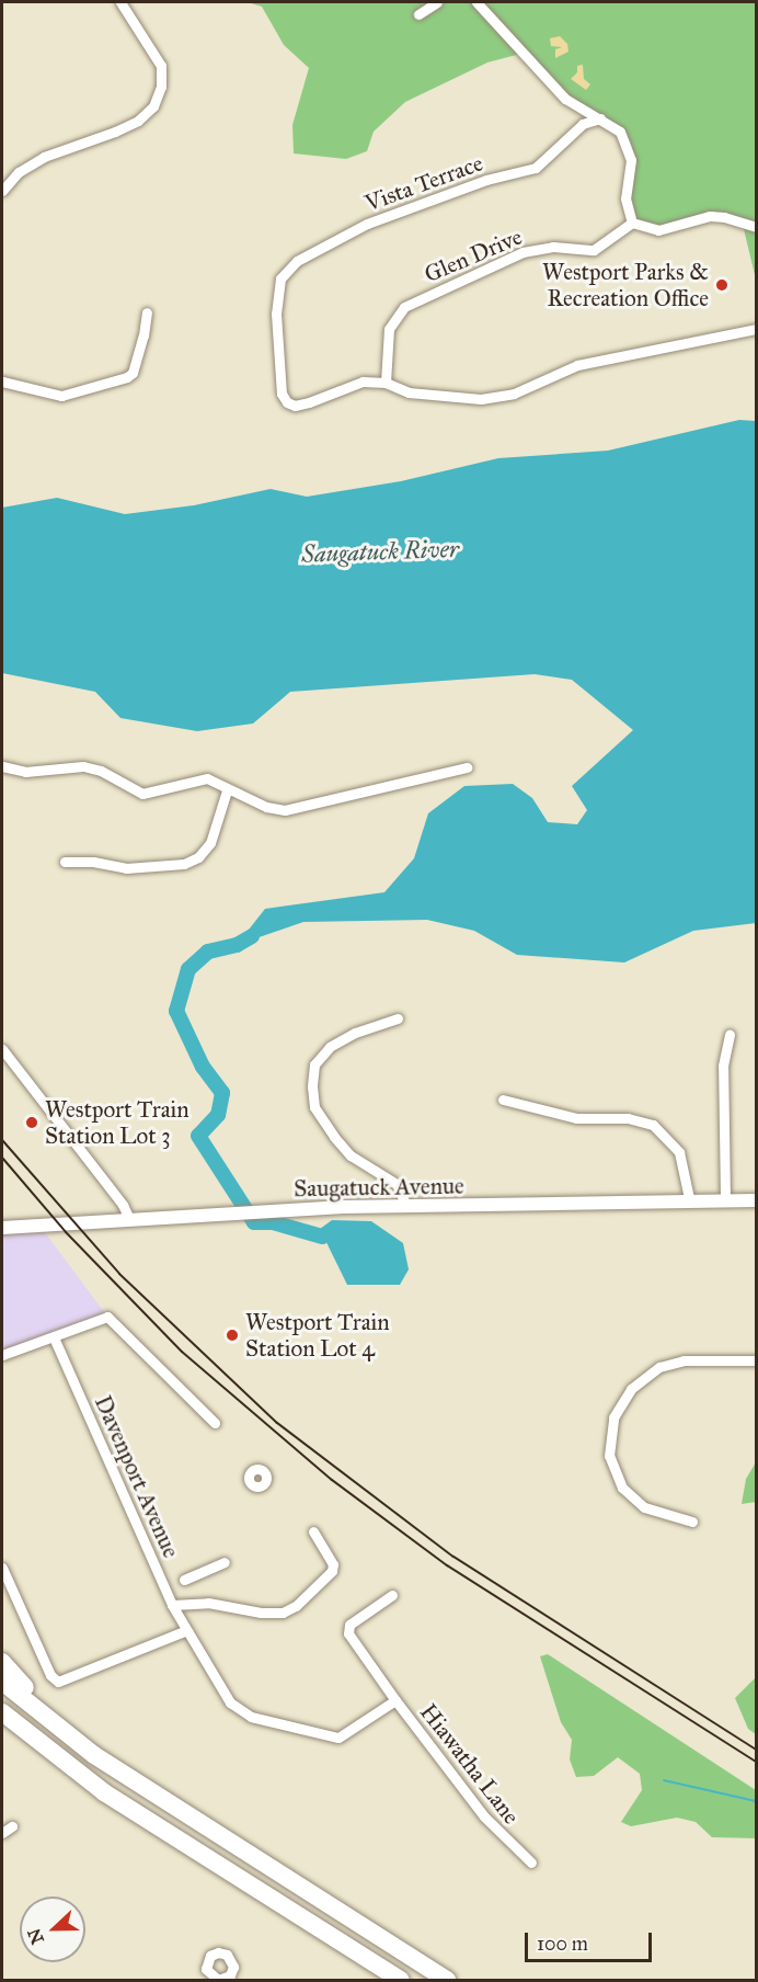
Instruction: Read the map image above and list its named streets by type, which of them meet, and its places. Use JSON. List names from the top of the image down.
{
  "streets": {
    "main road": ["Saugatuck Avenue"],
    "street": [
      "Vista Terrace",
      "Glen Drive",
      "Davenport Avenue",
      "Hiawatha Lane"
    ]
  },
  "crossings": [
    ["Vista Terrace", "Glen Drive"],
    ["Davenport Avenue", "Hiawatha Lane"]
  ],
  "water": ["Saugatuck River"],
  "places": ["Westport Parks & Recreation Office", "Westport Train Station Lot 3", "Westport Train Station Lot 4"],
  "scale_bar": "100 m",
  "north": "left"
}
